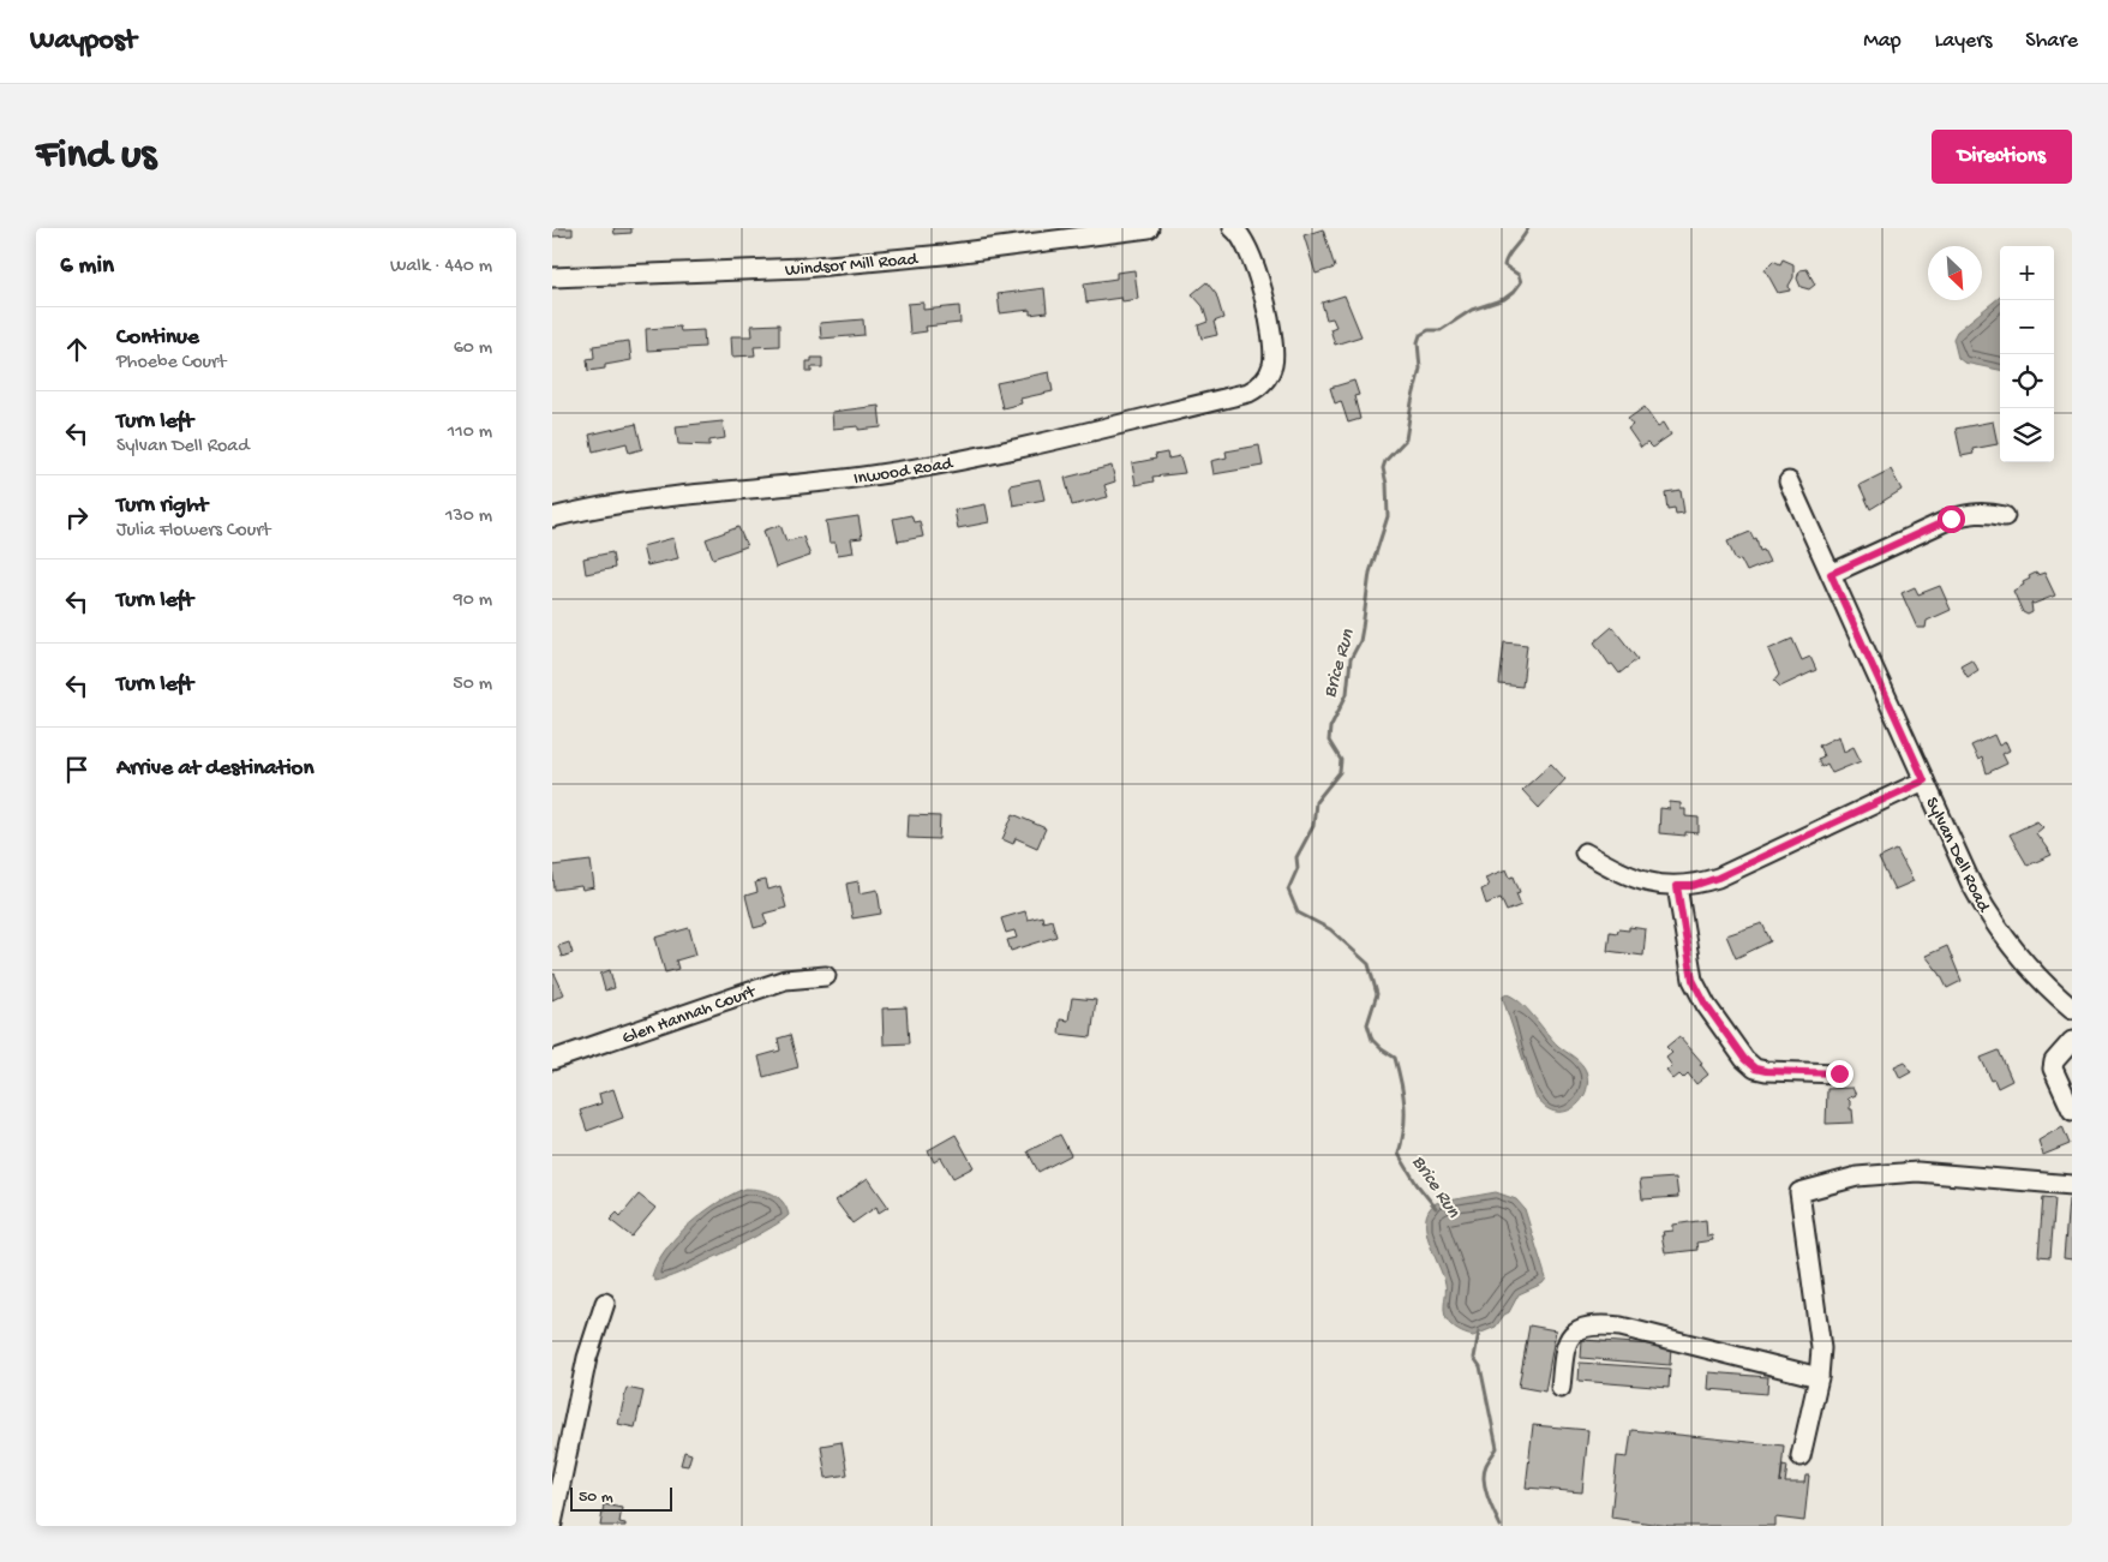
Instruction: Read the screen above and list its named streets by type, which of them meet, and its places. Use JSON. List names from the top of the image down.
{
  "streets": {
    "street": [
      "Windsor Mill Road",
      "Inwood Road",
      "Sylvan Dell Road",
      "Glen Hannah Court"
    ]
  },
  "water": ["Brice Run"],
  "scale_bar": "50 m",
  "north": "bottom right",
  "page": {
    "header": "Waypost",
    "nav": ["Map", "Layers", "Share"],
    "buttons": "Directions",
    "title": "Find us",
    "heading": ["6 min", "Walk · 440 m"],
    "map_buttons": ["+", "−"],
    "list": [
      ["Continue", "Phoebe Court", "60 m"],
      ["Turn left", "Sylvan Dell Road", "110 m"],
      ["Turn right", "Julia Flowers Court", "130 m"],
      ["Turn left", "90 m"],
      ["Turn left", "50 m"],
      "Arrive at destination"
    ],
    "scale": "50 m"
  }
}
